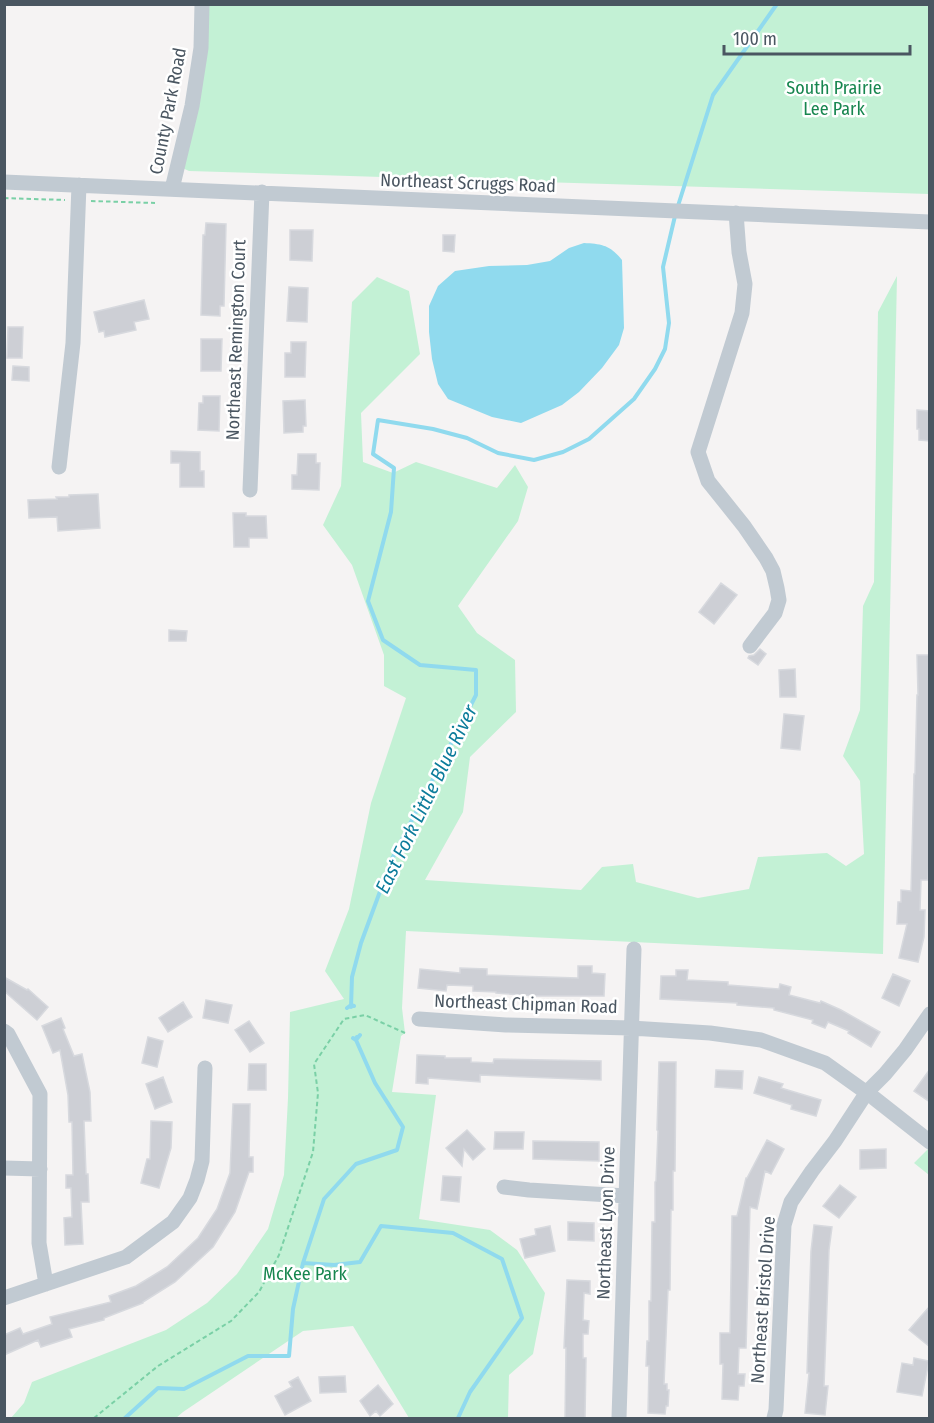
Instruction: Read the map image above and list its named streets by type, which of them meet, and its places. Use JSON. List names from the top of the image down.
{
  "streets": {
    "street": [
      "County Park Road",
      "Northeast Scruggs Road",
      "Northeast Remington Court",
      "Northeast Chipman Road",
      "Northeast Lyon Drive",
      "Northeast Bristol Drive"
    ]
  },
  "crossings": [
    ["County Park Road", "Northeast Scruggs Road"],
    ["Northeast Scruggs Road", "Northeast Remington Court"],
    ["Northeast Chipman Road", "Northeast Lyon Drive"],
    ["Northeast Chipman Road", "Northeast Bristol Drive"]
  ],
  "water": ["East Fork Little Blue River"],
  "parks": ["South Prairie Lee Park", "McKee Park"],
  "scale_bar": "100 m"
}
